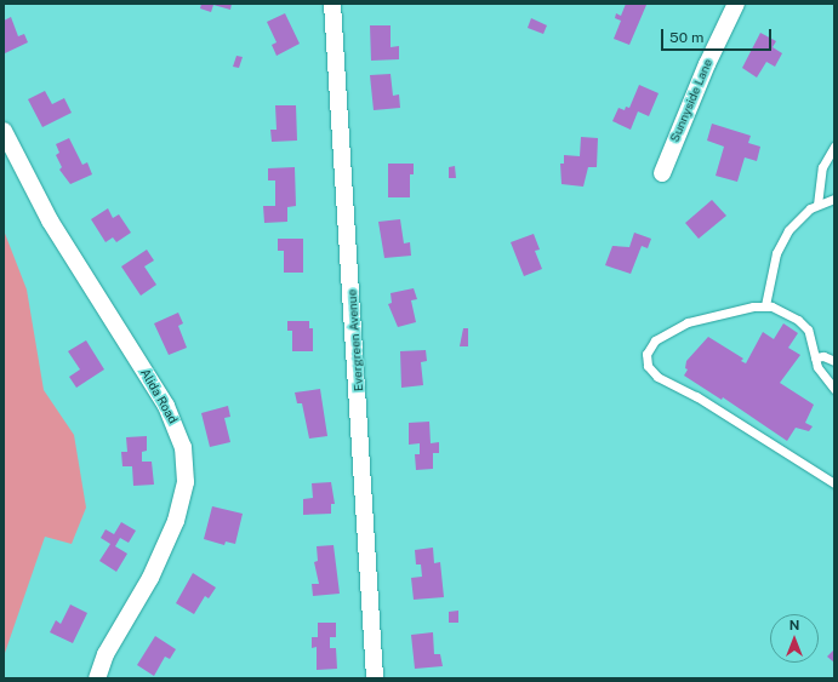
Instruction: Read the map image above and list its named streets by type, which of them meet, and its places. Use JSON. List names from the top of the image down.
{
  "streets": {
    "street": ["Sunnyside Lane", "Evergreen Avenue", "Alida Road"]
  },
  "scale_bar": "50 m",
  "north": "top"
}
